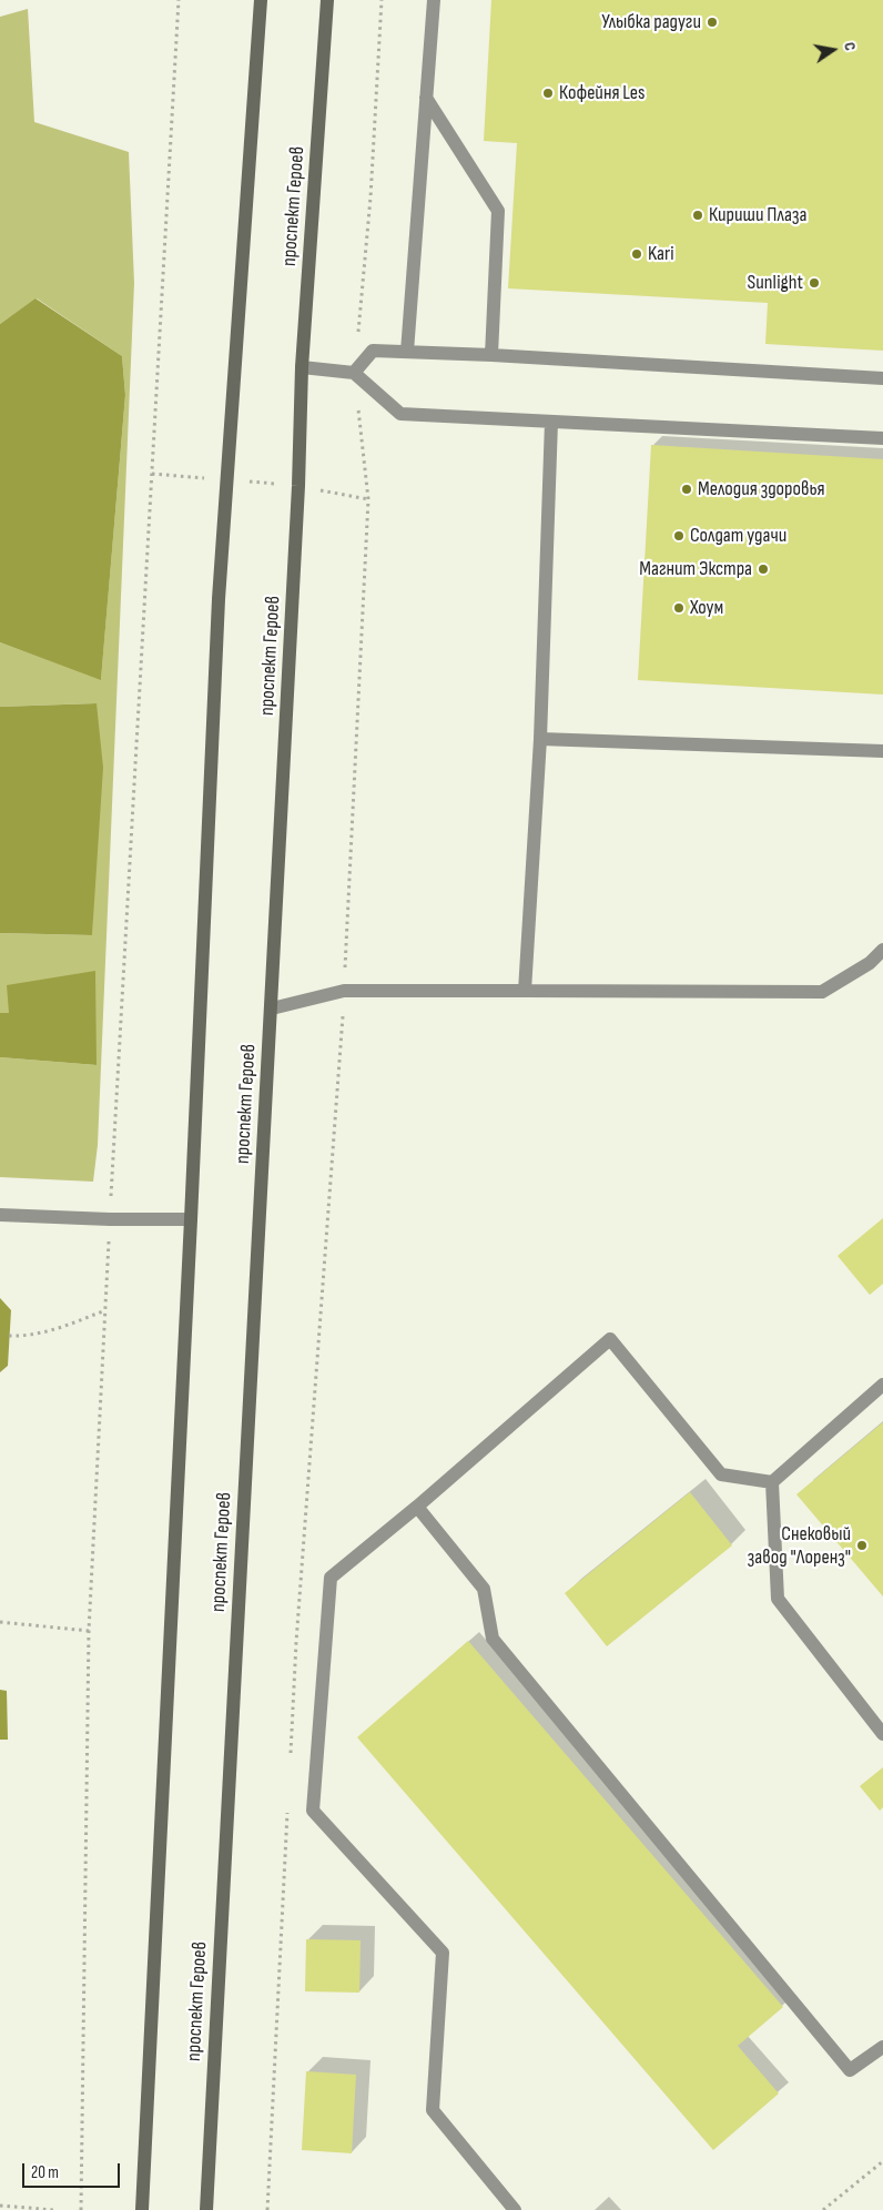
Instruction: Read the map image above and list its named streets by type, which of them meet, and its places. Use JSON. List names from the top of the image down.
{
  "streets": {
    "main road": ["проспект Героев"]
  },
  "places": [
    "Улыбка радуги",
    "Кофейня Les",
    "Кириши Плаза",
    "Kari",
    "Sunlight",
    "Мелодия здоровья",
    "Солдат удачи",
    "Магнит Экстра",
    "Хоум",
    "Снековый завод \"Лоренз\""
  ],
  "scale_bar": "20 m",
  "north": "right"
}
